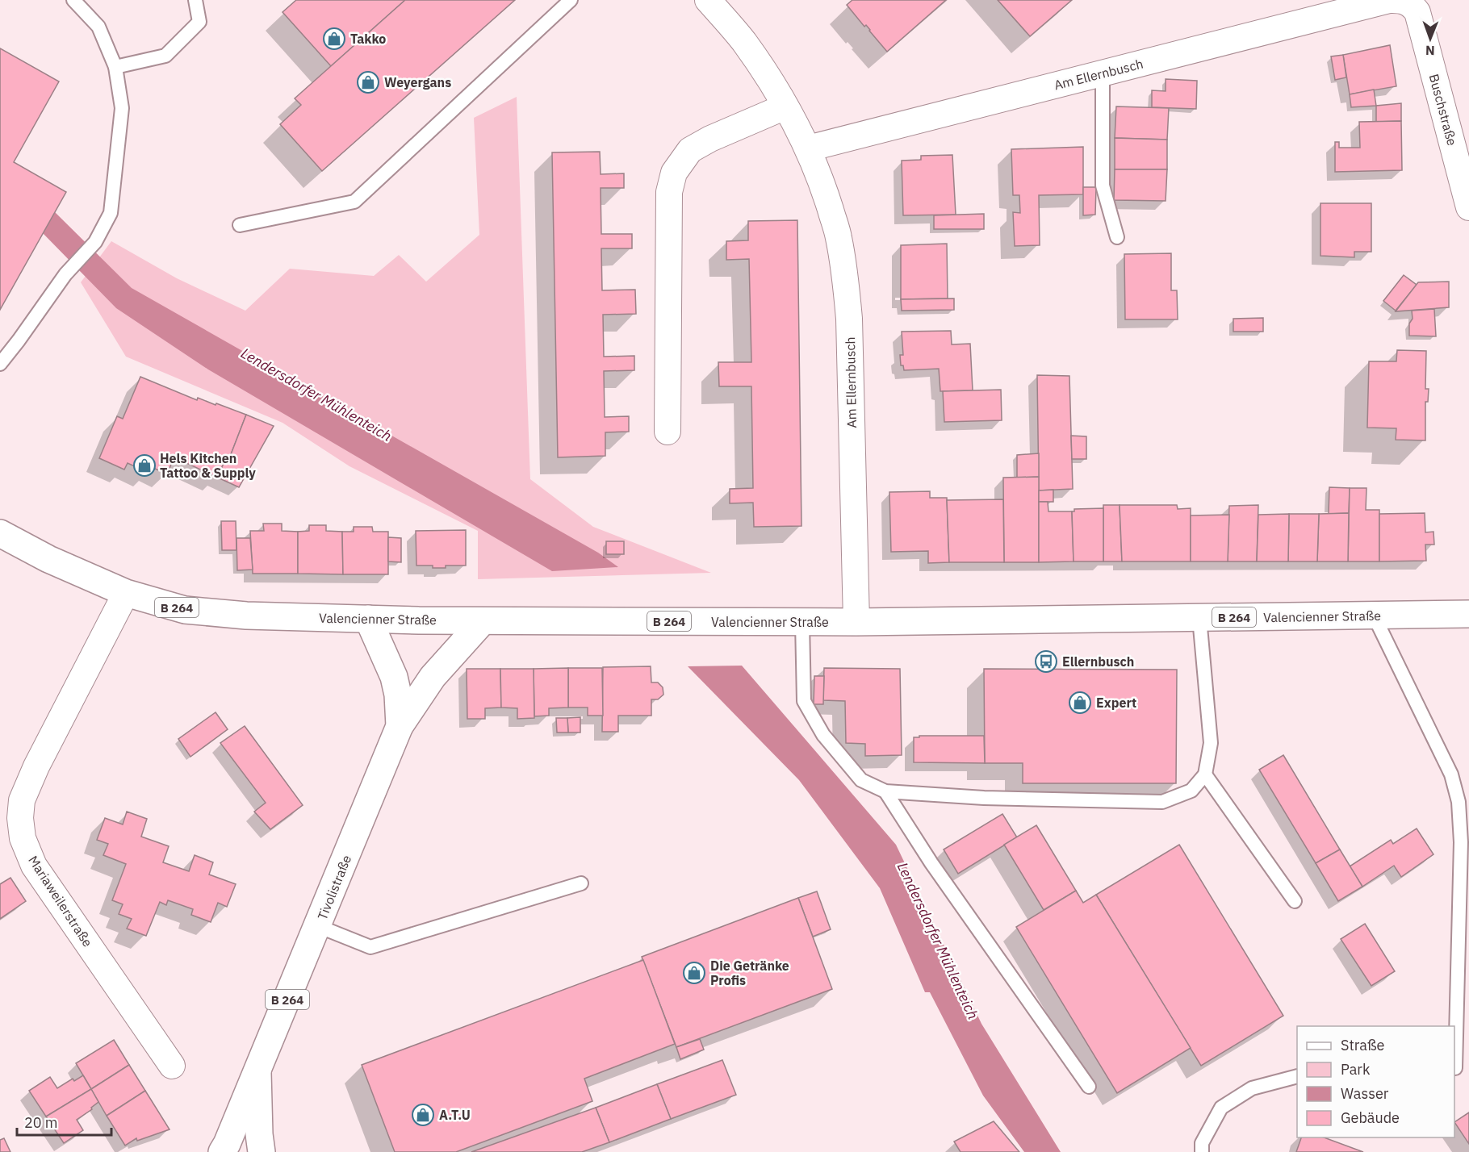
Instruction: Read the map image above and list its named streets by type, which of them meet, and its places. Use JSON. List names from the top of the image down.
{
  "streets": {
    "main road": ["B 264", "Valencienner Straße", "Tivolistraße"],
    "street": ["Am Ellernbusch", "Buschstraße", "Mariaweilerstraße"]
  },
  "crossings": [
    ["Am Ellernbusch", "Buschstraße"],
    ["Am Ellernbusch", "Valencienner Straße"],
    ["Valencienner Straße", "Tivolistraße"],
    ["Valencienner Straße", "Mariaweilerstraße"]
  ],
  "water": ["Lendersdorfer Mühlenteich"],
  "places": {
    "shop": [
      "Takko",
      "Weyergans",
      "Hels Kitchen Tattoo & Supply",
      "Expert",
      "Die Getränke Profis",
      "A.T.U"
    ],
    "bus stop": ["Ellernbusch"]
  },
  "legend": [
    "Straße",
    "Park",
    "Wasser",
    "Gebäude"
  ],
  "scale_bar": "20 m",
  "north": "bottom"
}
